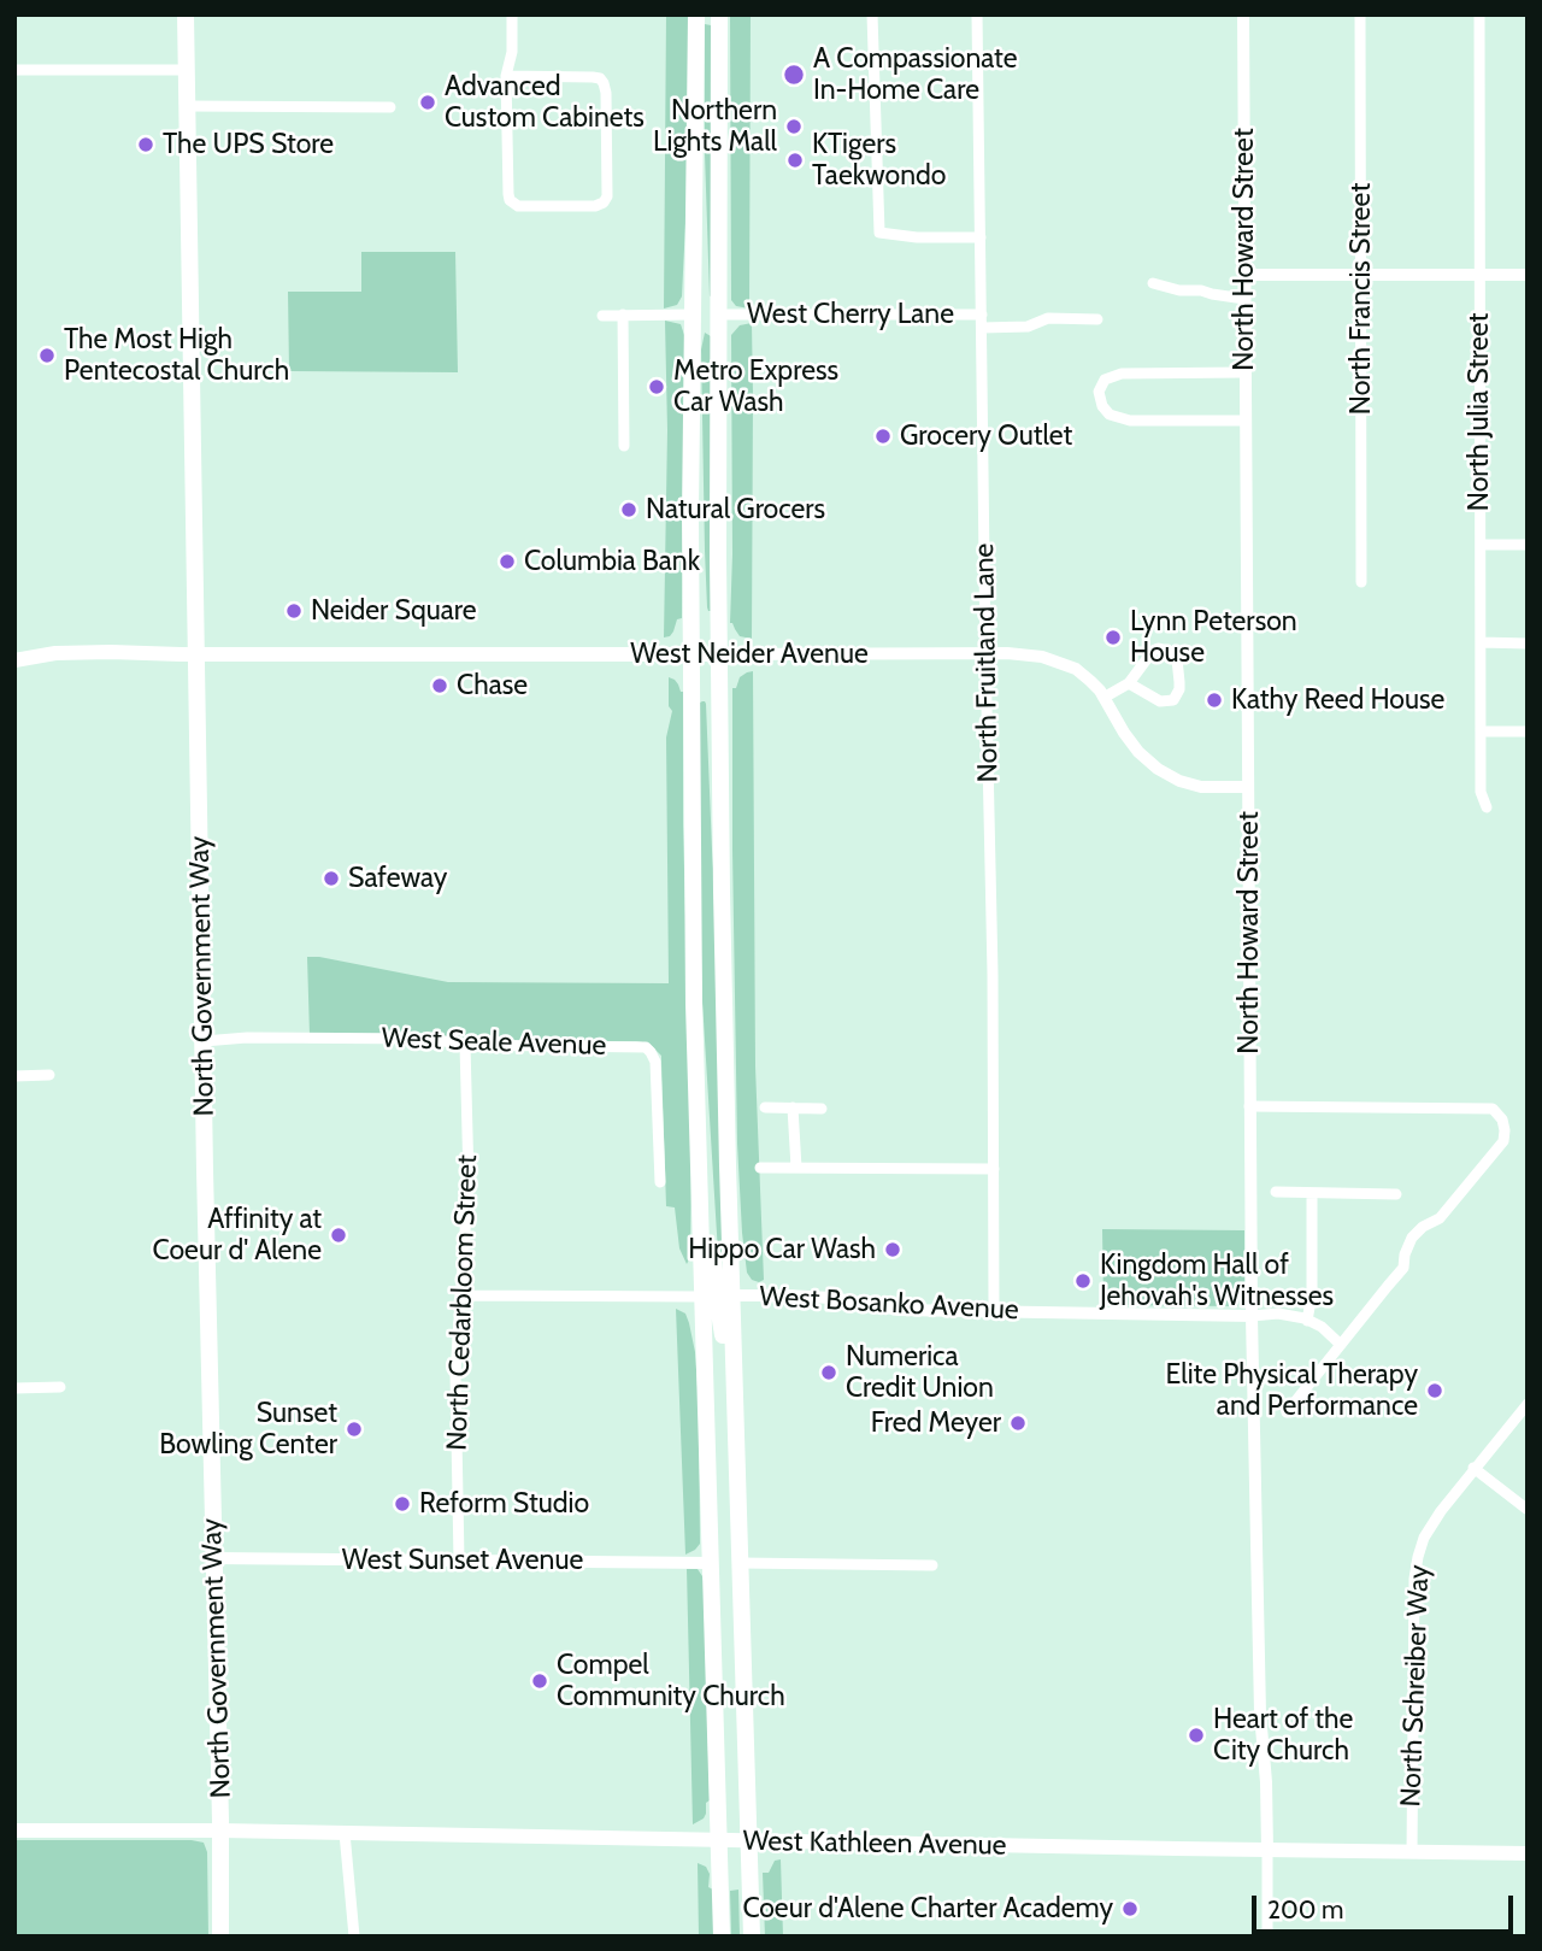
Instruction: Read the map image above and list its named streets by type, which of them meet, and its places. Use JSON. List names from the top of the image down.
{
  "streets": {
    "main road": ["West Neider Avenue", "North Government Way", "West Kathleen Avenue"],
    "street": [
      "North Howard Street",
      "North Francis Street",
      "West Cherry Lane",
      "North Julia Street",
      "North Fruitland Lane",
      "West Seale Avenue",
      "North Cedarbloom Street",
      "West Bosanko Avenue",
      "West Sunset Avenue",
      "North Schreiber Way"
    ]
  },
  "crossings": [
    ["North Howard Street", "West Neider Avenue"],
    ["North Howard Street", "West Bosanko Avenue"],
    ["North Howard Street", "West Kathleen Avenue"],
    ["West Cherry Lane", "North Fruitland Lane"],
    ["West Neider Avenue", "North Fruitland Lane"],
    ["West Neider Avenue", "North Government Way"],
    ["North Fruitland Lane", "West Bosanko Avenue"],
    ["North Government Way", "West Seale Avenue"],
    ["North Government Way", "West Sunset Avenue"],
    ["North Government Way", "West Kathleen Avenue"],
    ["West Seale Avenue", "North Cedarbloom Street"],
    ["North Cedarbloom Street", "West Sunset Avenue"],
    ["North Schreiber Way", "West Kathleen Avenue"]
  ],
  "places": [
    "A Compassionate In-Home Care",
    "Advanced Custom Cabinets",
    "Northern Lights Mall",
    "The UPS Store",
    "KTigers Taekwondo",
    "The Most High Pentecostal Church",
    "Metro Express Car Wash",
    "Grocery Outlet",
    "Natural Grocers",
    "Columbia Bank",
    "Neider Square",
    "Lynn Peterson House",
    "Chase",
    "Kathy Reed House",
    "Safeway",
    "Affinity at Coeur d' Alene",
    "Hippo Car Wash",
    "Kingdom Hall of Jehovah's Witnesses",
    "Numerica Credit Union",
    "Elite Physical Therapy and Performance",
    "Fred Meyer",
    "Sunset Bowling Center",
    "Reform Studio",
    "Compel Community Church",
    "Heart of the City Church",
    "Coeur d'Alene Charter Academy"
  ],
  "scale_bar": "200 m"
}
